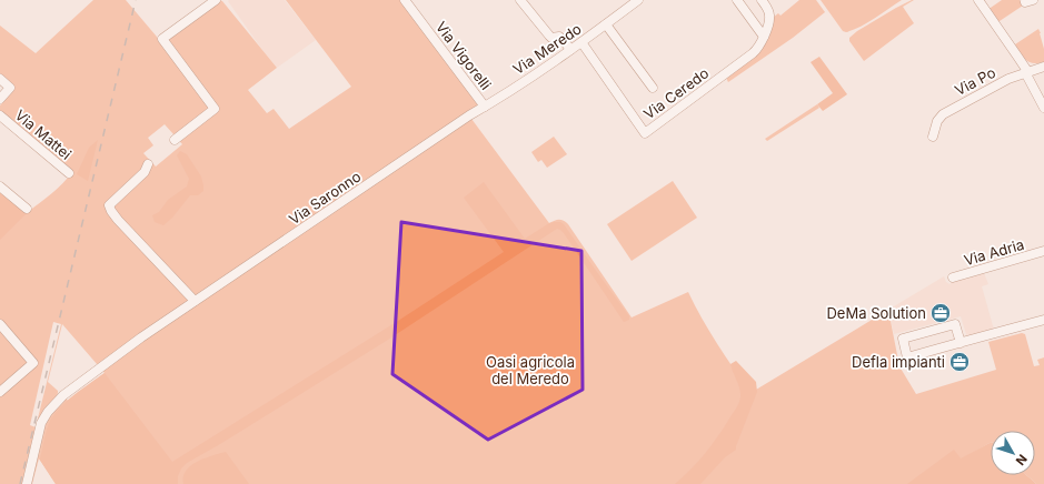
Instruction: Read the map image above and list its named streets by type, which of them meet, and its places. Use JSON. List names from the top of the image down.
{
  "streets": {
    "street": [
      "Via Meredo",
      "Via Vigorelli",
      "Via Po",
      "Via Ceredo",
      "Via Mattei",
      "Via Saronno",
      "Via Adria"
    ]
  },
  "crossings": [
    ["Via Meredo", "Via Vigorelli"],
    ["Via Meredo", "Via Ceredo"],
    ["Via Meredo", "Via Saronno"]
  ],
  "parks": ["Oasi agricola del Meredo"],
  "places": {
    "office": ["DeMa Solution", "Defla impianti"]
  },
  "north": "bottom right"
}
